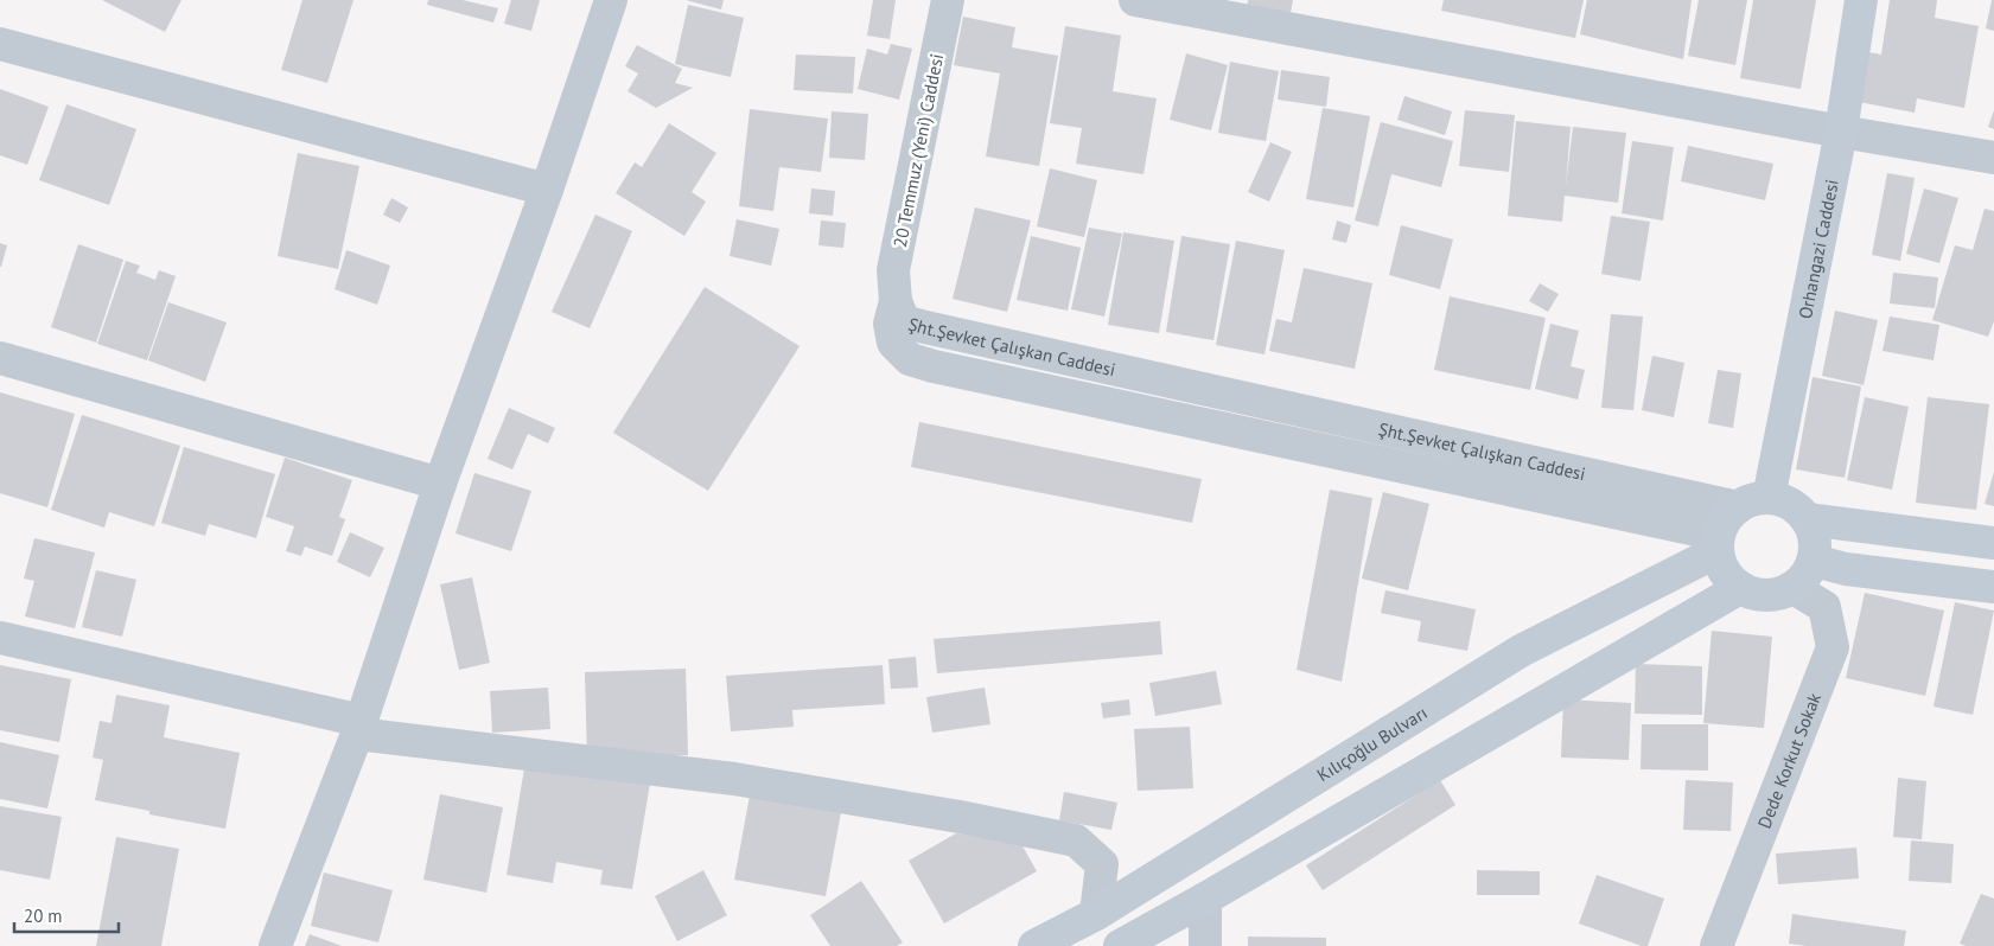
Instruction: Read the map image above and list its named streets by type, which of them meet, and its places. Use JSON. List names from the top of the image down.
{
  "streets": {
    "street": [
      "20 Temmuz (Yeni) Caddesi",
      "Orhangazi Caddesi",
      "Şht.Şevket Çalışkan Caddesi",
      "Kılıçoğlu Bulvarı",
      "Dede Korkut Sokak"
    ]
  },
  "crossings": [
    ["20 Temmuz (Yeni) Caddesi", "Şht.Şevket Çalışkan Caddesi"],
    ["Orhangazi Caddesi", "Şht.Şevket Çalışkan Caddesi"],
    ["Orhangazi Caddesi", "Kılıçoğlu Bulvarı"],
    ["Orhangazi Caddesi", "Dede Korkut Sokak"],
    ["Şht.Şevket Çalışkan Caddesi", "Kılıçoğlu Bulvarı"],
    ["Şht.Şevket Çalışkan Caddesi", "Dede Korkut Sokak"],
    ["Kılıçoğlu Bulvarı", "Dede Korkut Sokak"]
  ],
  "scale_bar": "20 m"
}
